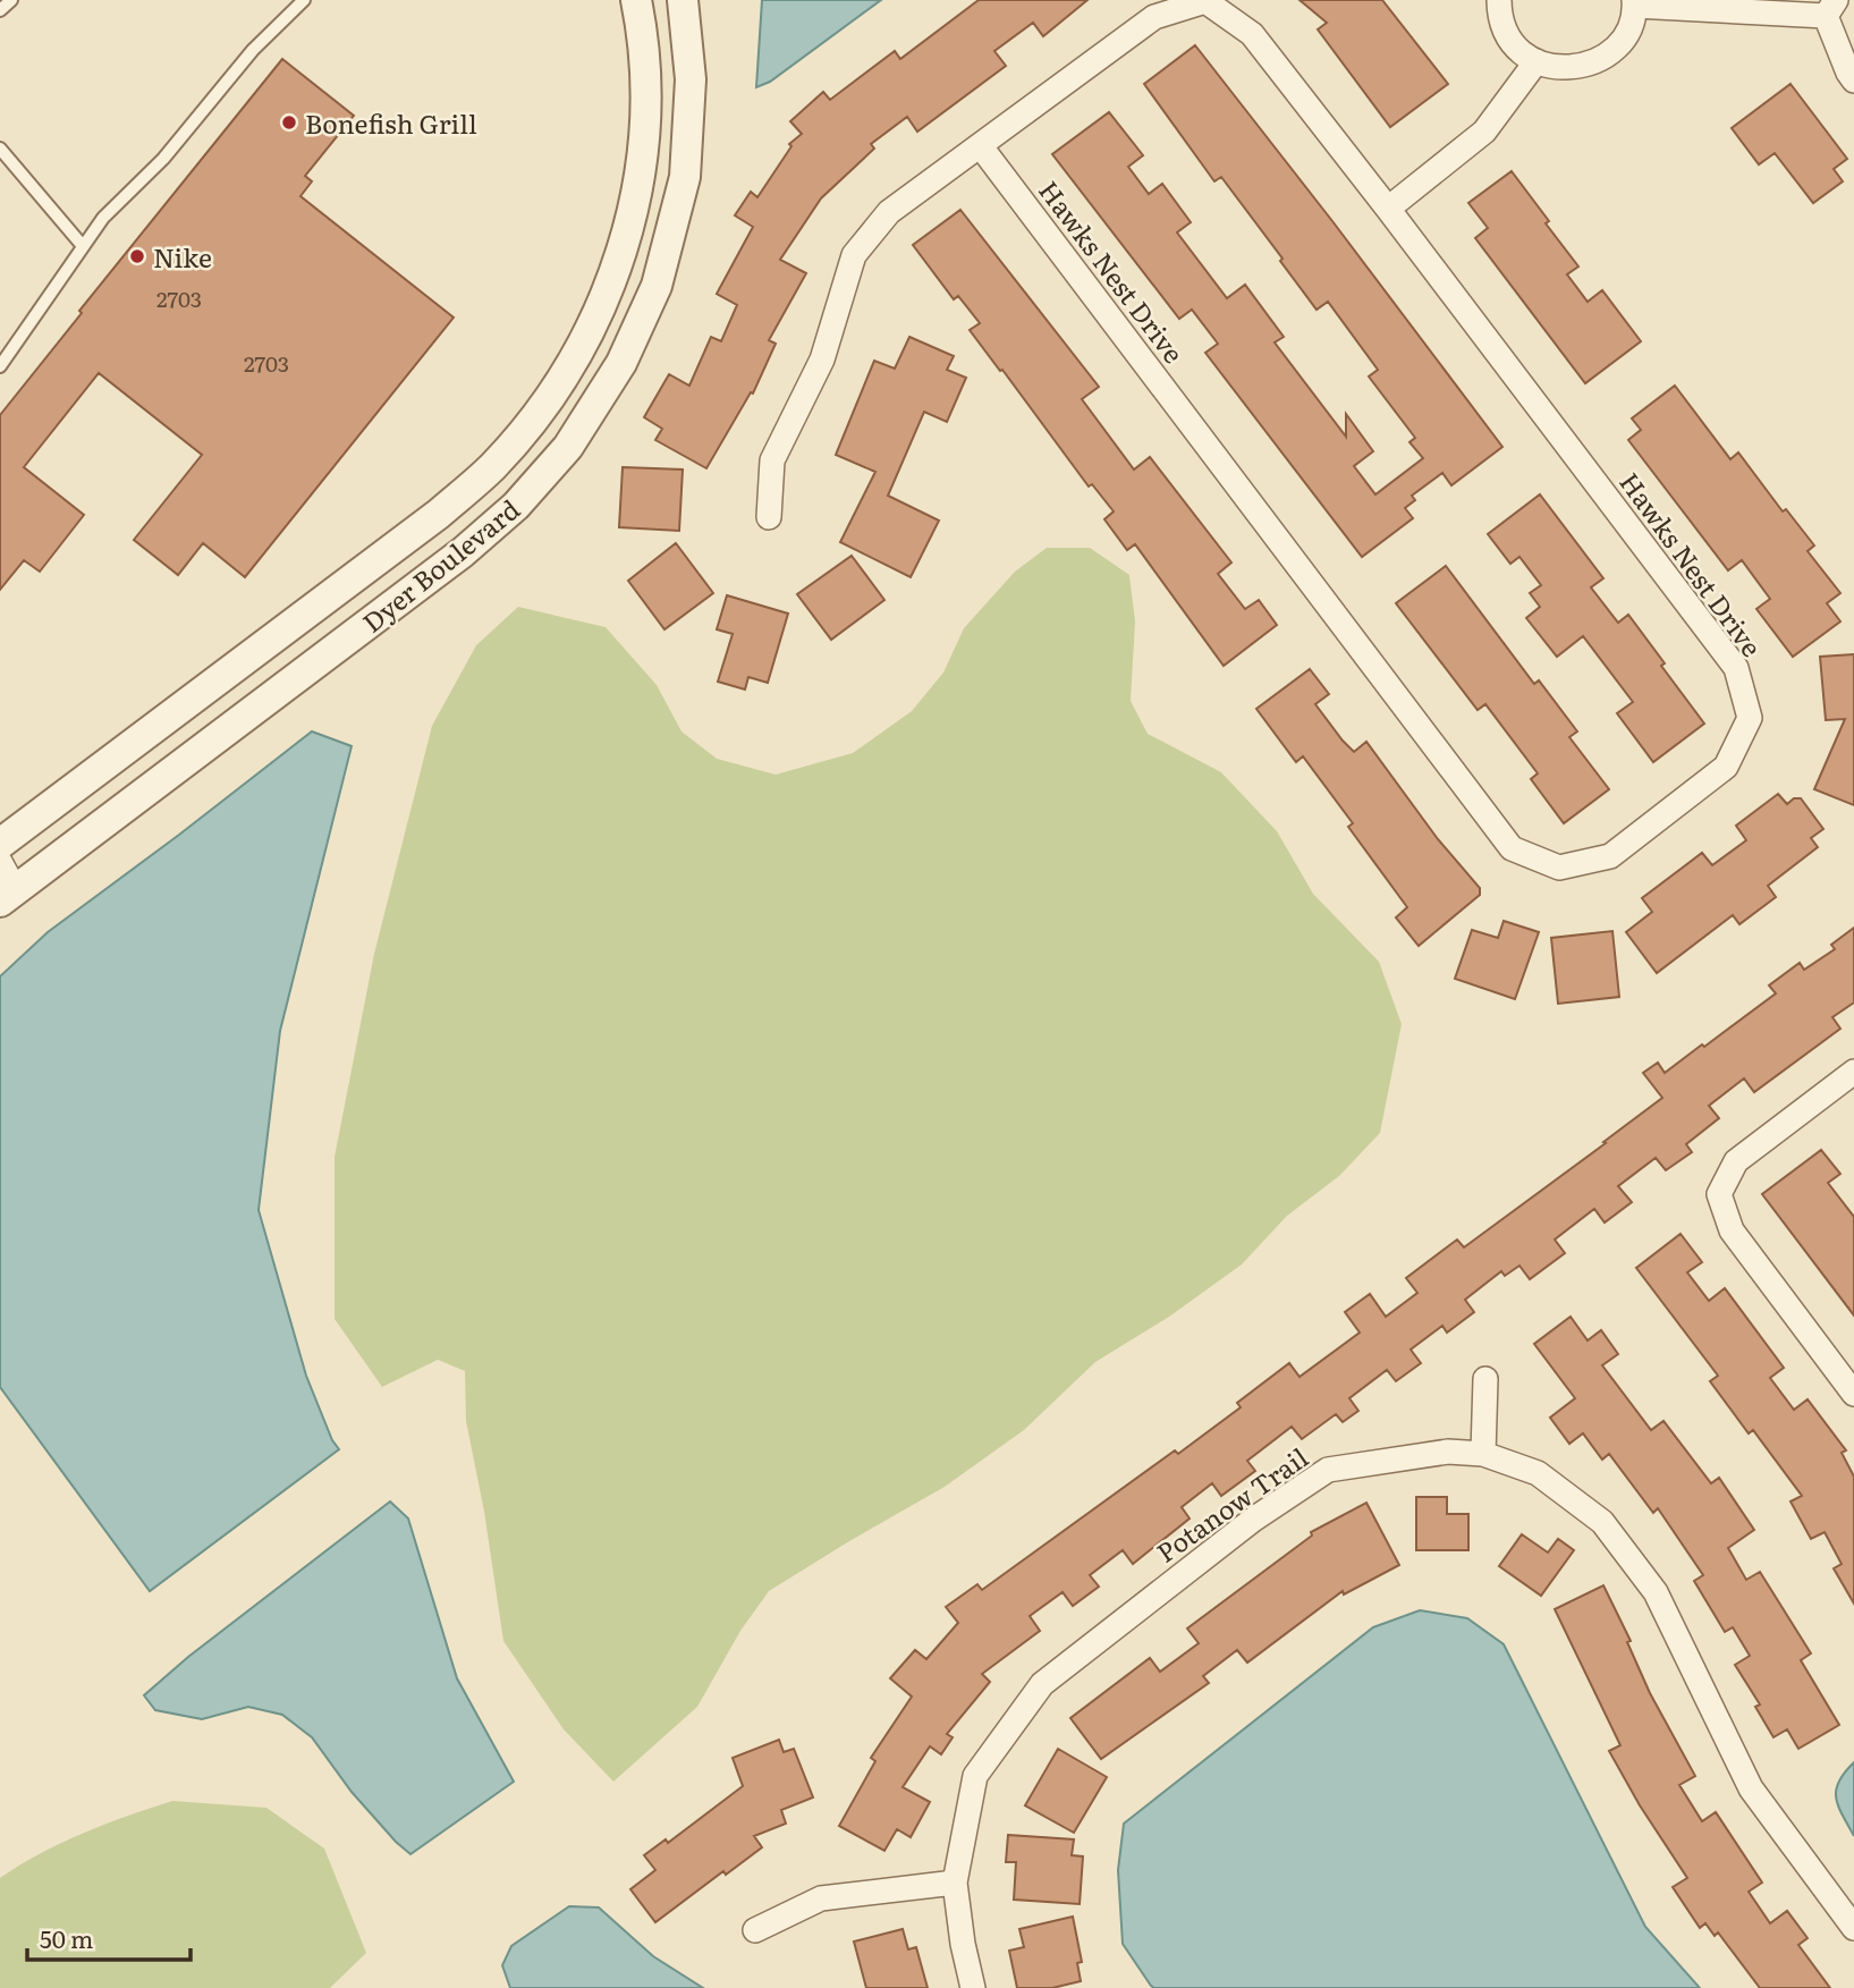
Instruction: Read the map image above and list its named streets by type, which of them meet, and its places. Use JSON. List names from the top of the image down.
{
  "streets": {
    "street": ["Hawks Nest Drive", "Dyer Boulevard", "Potanow Trail"]
  },
  "places": ["Bonefish Grill", "Nike"],
  "house_numbers": ["2703", "2703"],
  "scale_bar": "50 m"
}
